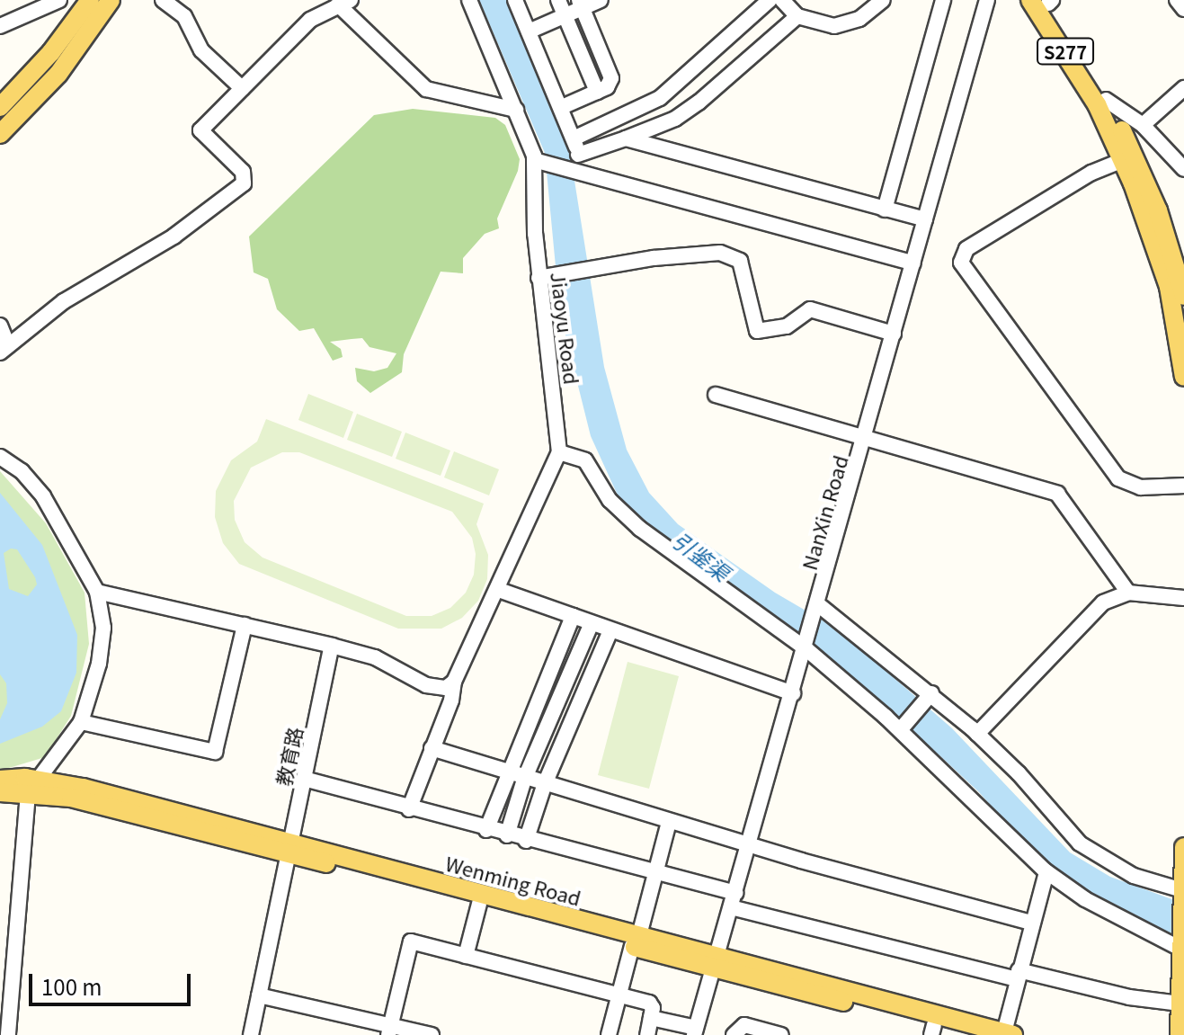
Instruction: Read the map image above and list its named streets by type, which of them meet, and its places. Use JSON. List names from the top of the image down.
{
  "streets": {
    "main road": ["S277", "Wenming Road"],
    "street": ["Jiaoyu Road", "NanXin Road", "教育路"]
  },
  "crossings": [
    ["NanXin Road", "Wenming Road"],
    ["教育路", "Wenming Road"]
  ],
  "water": ["引鉴渠"],
  "scale_bar": "100 m"
}
